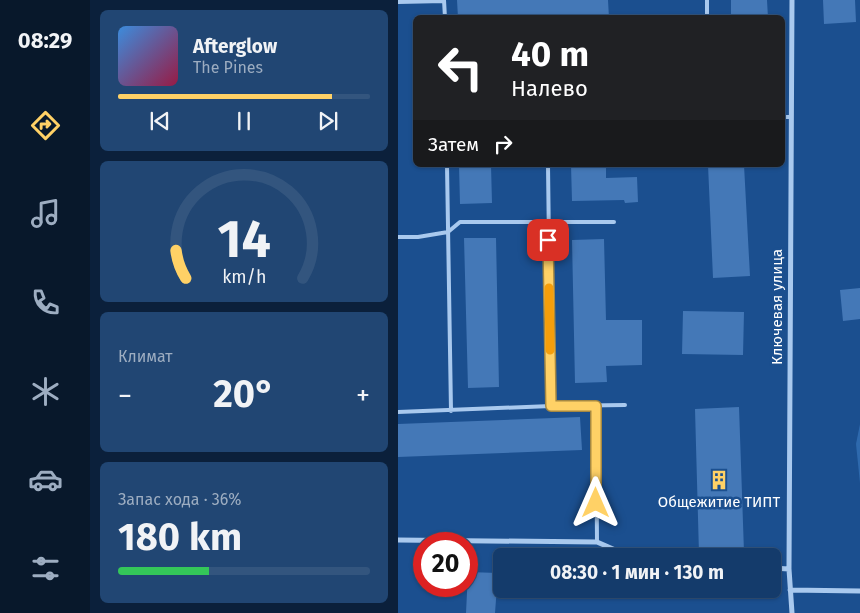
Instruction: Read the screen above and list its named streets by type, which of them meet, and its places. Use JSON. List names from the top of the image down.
{
  "streets": {
    "street": ["Ключевая улица"]
  },
  "places": {
    "building": ["Общежитие ТИПТ"]
  },
  "page": {
    "tabs": "08:29",
    "turn": ["40 m", "Налево"],
    "song": ["Afterglow", "The Pines"],
    "then": "Затем",
    "tile": [
      "Климат",
      ["Запас хода · 36%", "180 km"]
    ],
    "heat": ["−", "20°", "+"],
    "limit": "20",
    "trip": "08:30 · 1 мин · 130 m",
    "gauge": ["14", "km/h"]
  }
}
